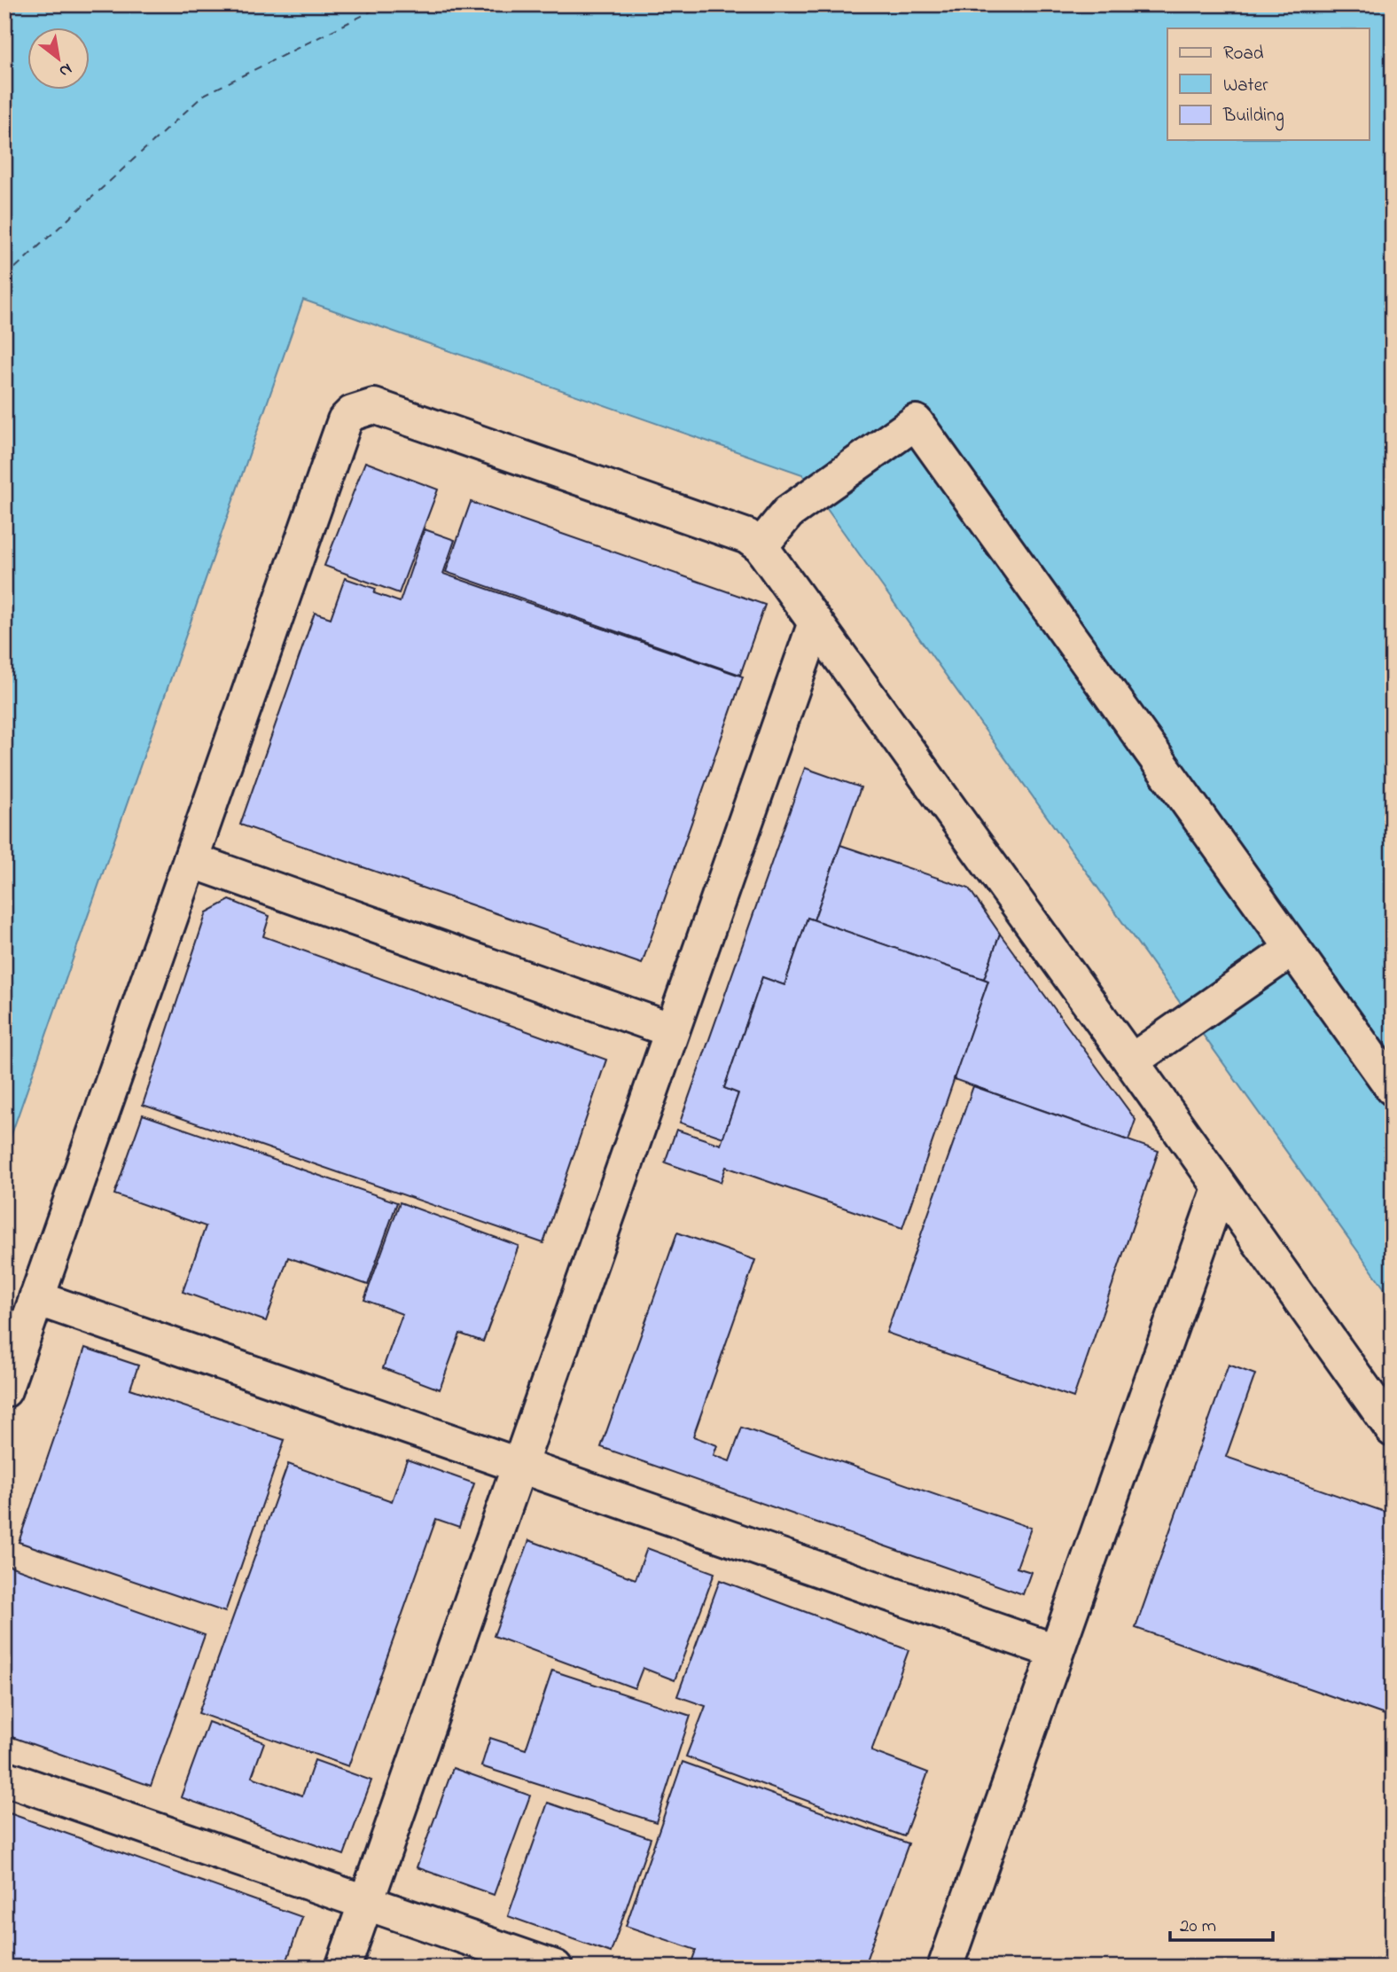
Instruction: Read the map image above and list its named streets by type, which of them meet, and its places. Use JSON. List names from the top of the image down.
{
  "legend": ["Road", "Water", "Building"],
  "scale_bar": "20 m",
  "north": "bottom right"
}
